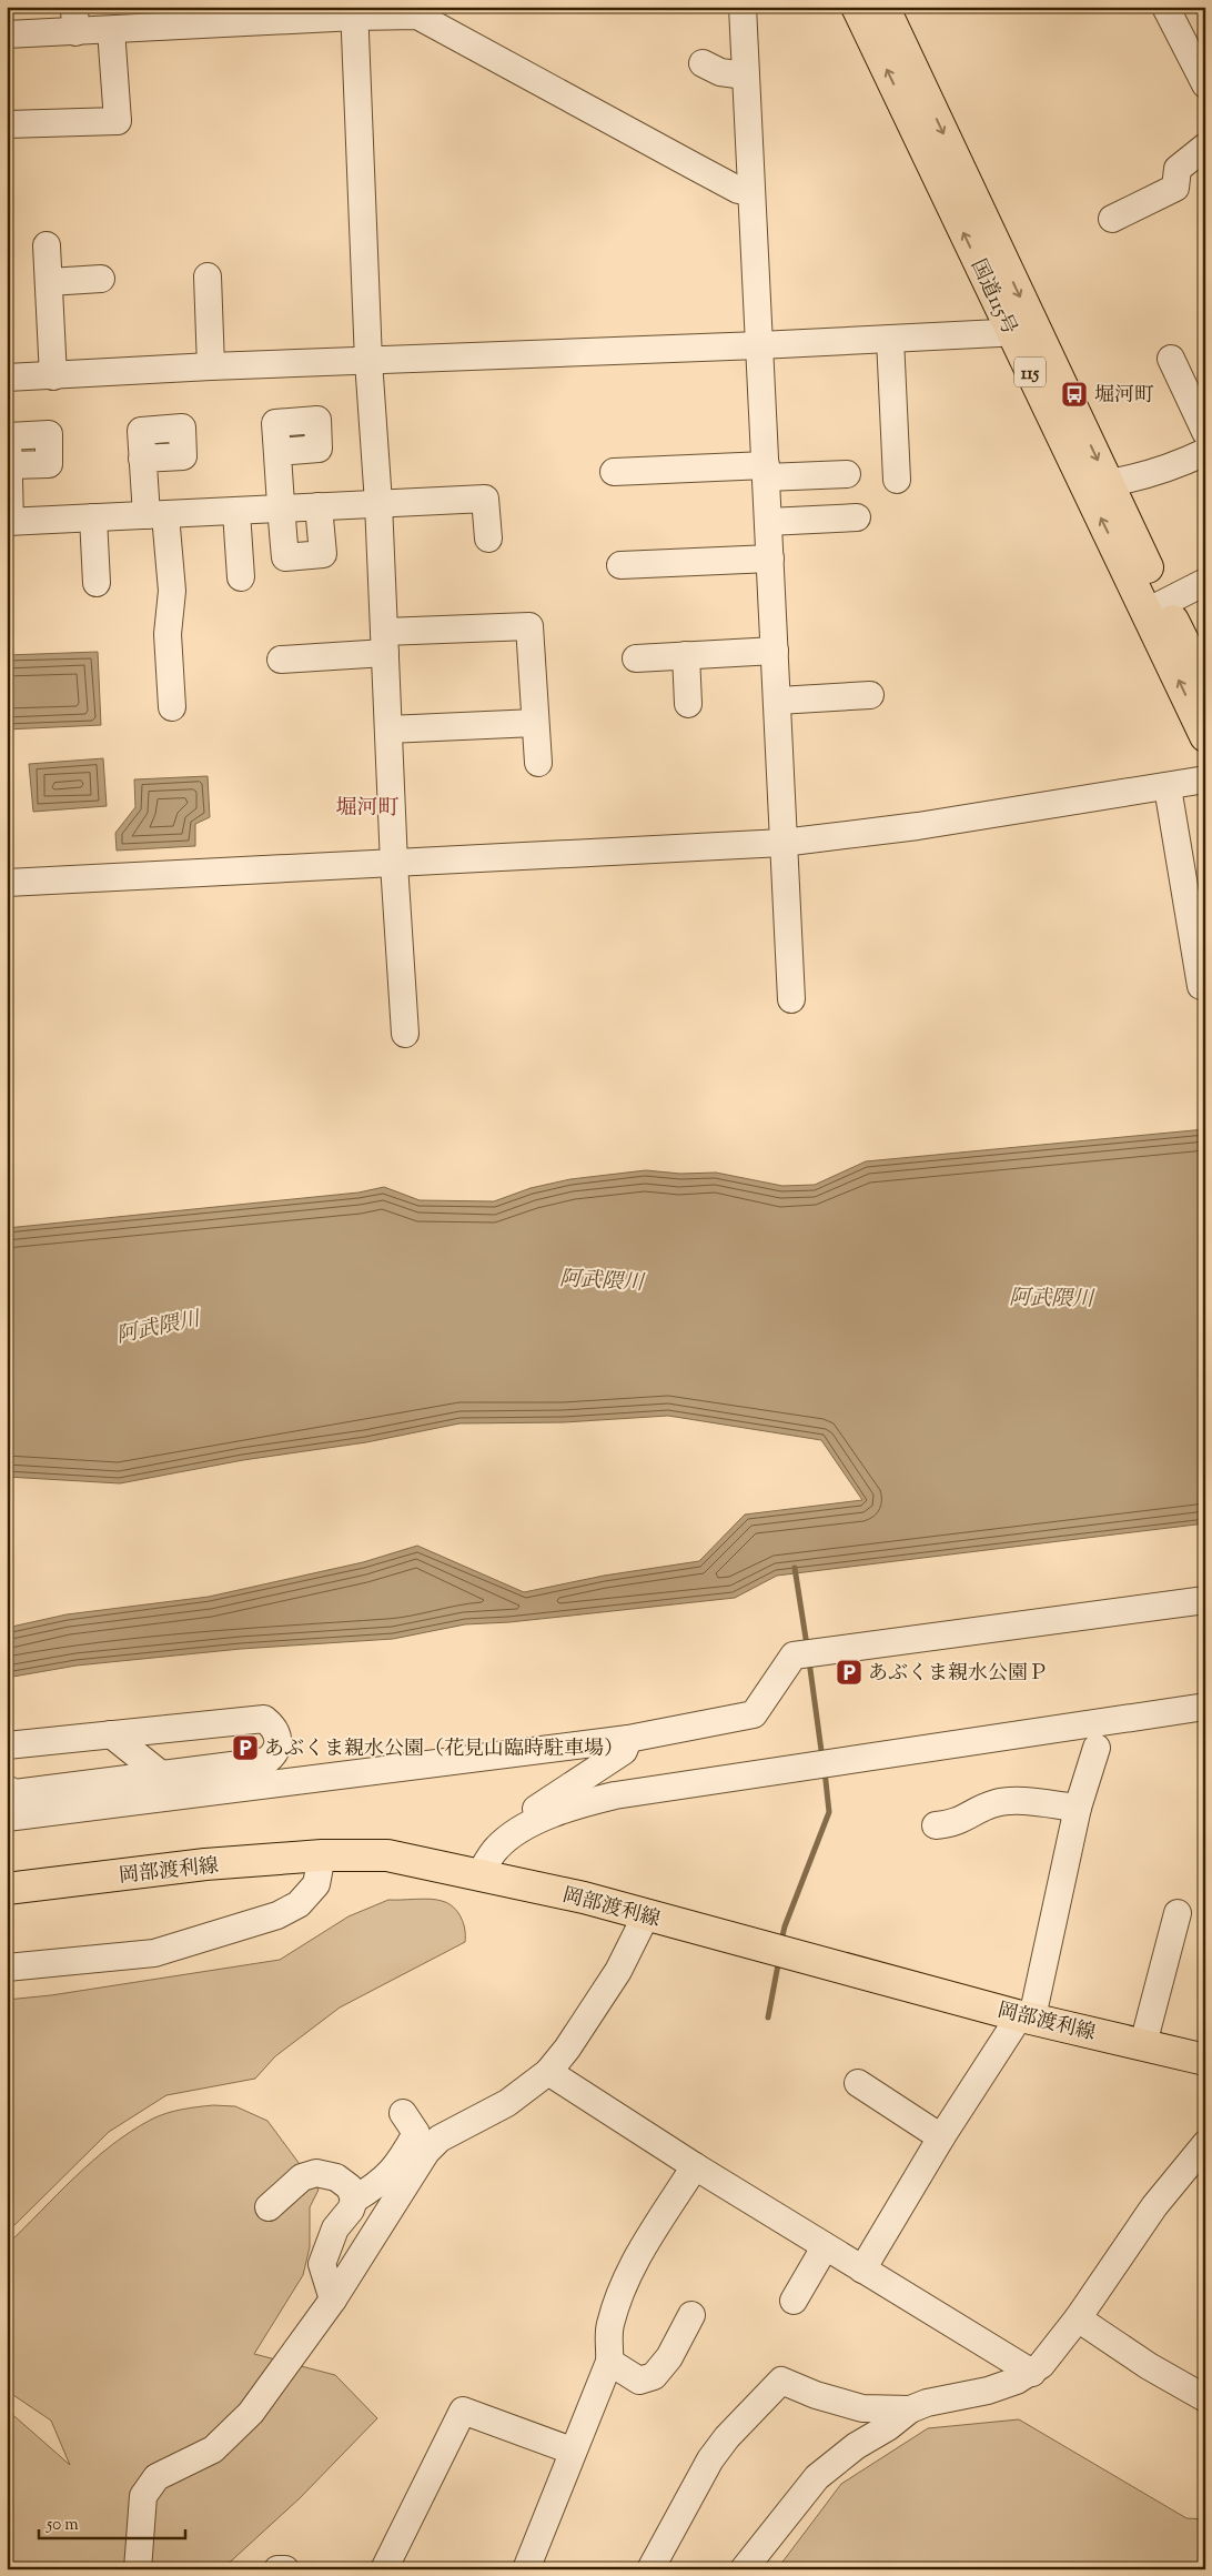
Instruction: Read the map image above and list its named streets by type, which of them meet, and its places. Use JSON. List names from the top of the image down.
{
  "streets": {
    "main road": ["国道115号", "115", "岡部渡利線"]
  },
  "districts": ["堀河町"],
  "water": ["阿武隈川"],
  "places": {
    "bus stop": ["堀河町"],
    "parking": ["あぶくま親水公園Ｐ", "あぶくま親水公園（花見山臨時駐車場）"]
  },
  "scale_bar": "50 m"
}
